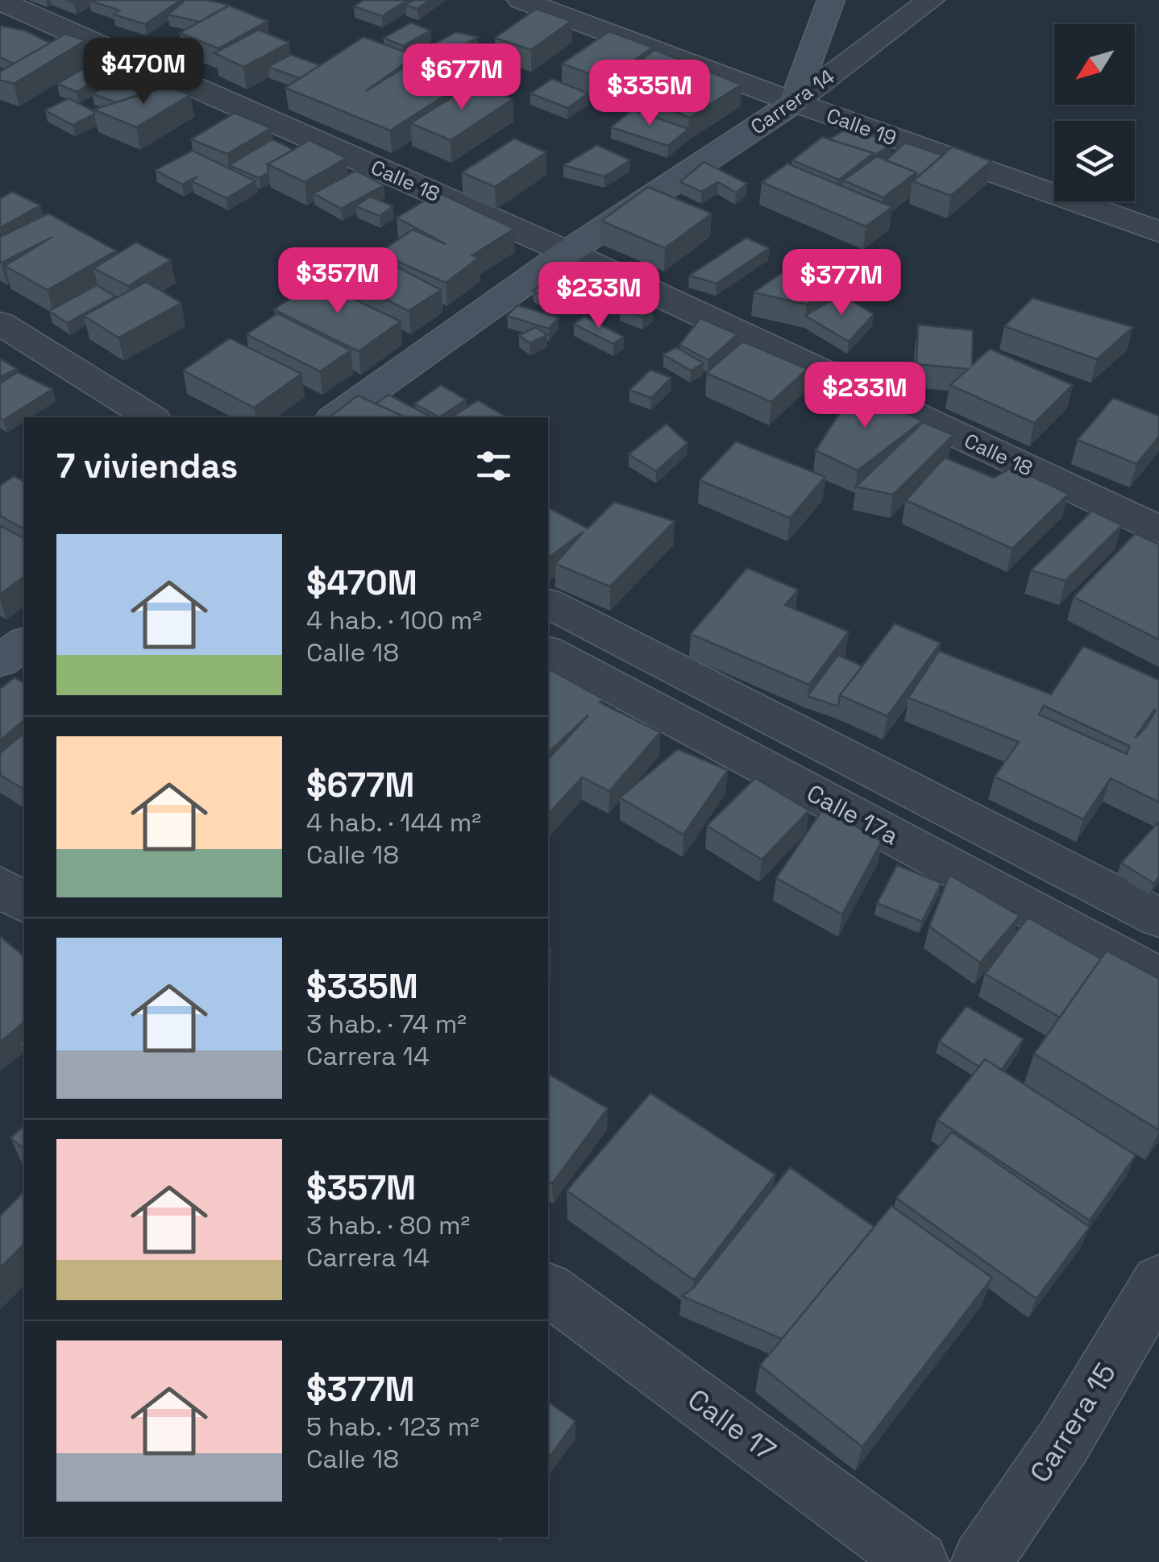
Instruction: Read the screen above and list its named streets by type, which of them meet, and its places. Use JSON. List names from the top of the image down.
{
  "streets": {
    "street": [
      "Carrera 14",
      "Calle 19",
      "Calle 18",
      "Calle 17a",
      "Carrera 15",
      "Calle 17"
    ]
  },
  "crossings": [
    ["Carrera 14", "Calle 19"],
    ["Carrera 14", "Calle 18"]
  ],
  "north": "bottom left",
  "page": {
    "price": [
      "$470M",
      "$677M",
      "$335M",
      "$357M",
      "$377M",
      "$233M",
      "$233M"
    ],
    "heading": "7 viviendas",
    "list": [
      {
        "name": "$470M",
        "note": "4 hab. · 100 m² · Calle 18"
      },
      {
        "name": "$677M",
        "note": "4 hab. · 144 m² · Calle 18"
      },
      {
        "name": "$335M",
        "note": "3 hab. · 74 m² · Carrera 14"
      },
      {
        "name": "$357M",
        "note": "3 hab. · 80 m² · Carrera 14"
      },
      {
        "name": "$377M",
        "note": "5 hab. · 123 m² · Calle 18"
      }
    ]
  }
}
